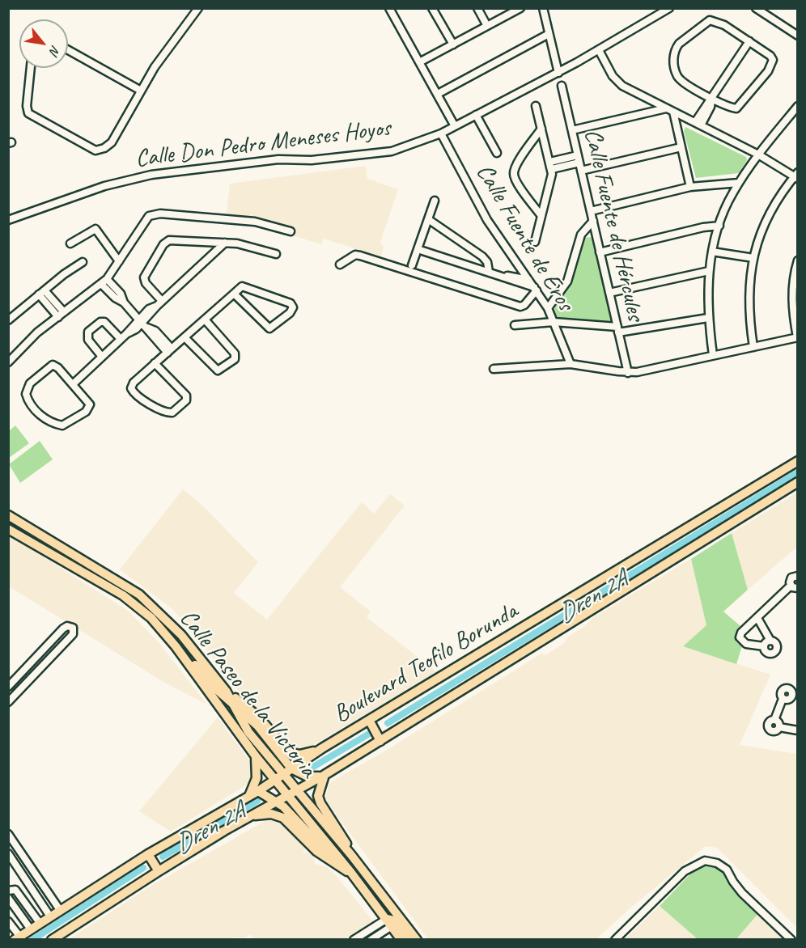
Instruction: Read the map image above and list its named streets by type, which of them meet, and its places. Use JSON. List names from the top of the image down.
{
  "streets": {
    "main road": ["Boulevard Teofilo Borunda", "Calle Paseo de la Victoria"],
    "street": ["Calle Don Pedro Meneses Hoyos", "Calle Fuente de Hércules", "Calle Fuente de Eros"]
  },
  "crossings": [
    ["Calle Don Pedro Meneses Hoyos", "Calle Fuente de Eros"],
    ["Boulevard Teofilo Borunda", "Calle Paseo de la Victoria"]
  ],
  "water": ["Dren 2A"],
  "north": "bottom right"
}
